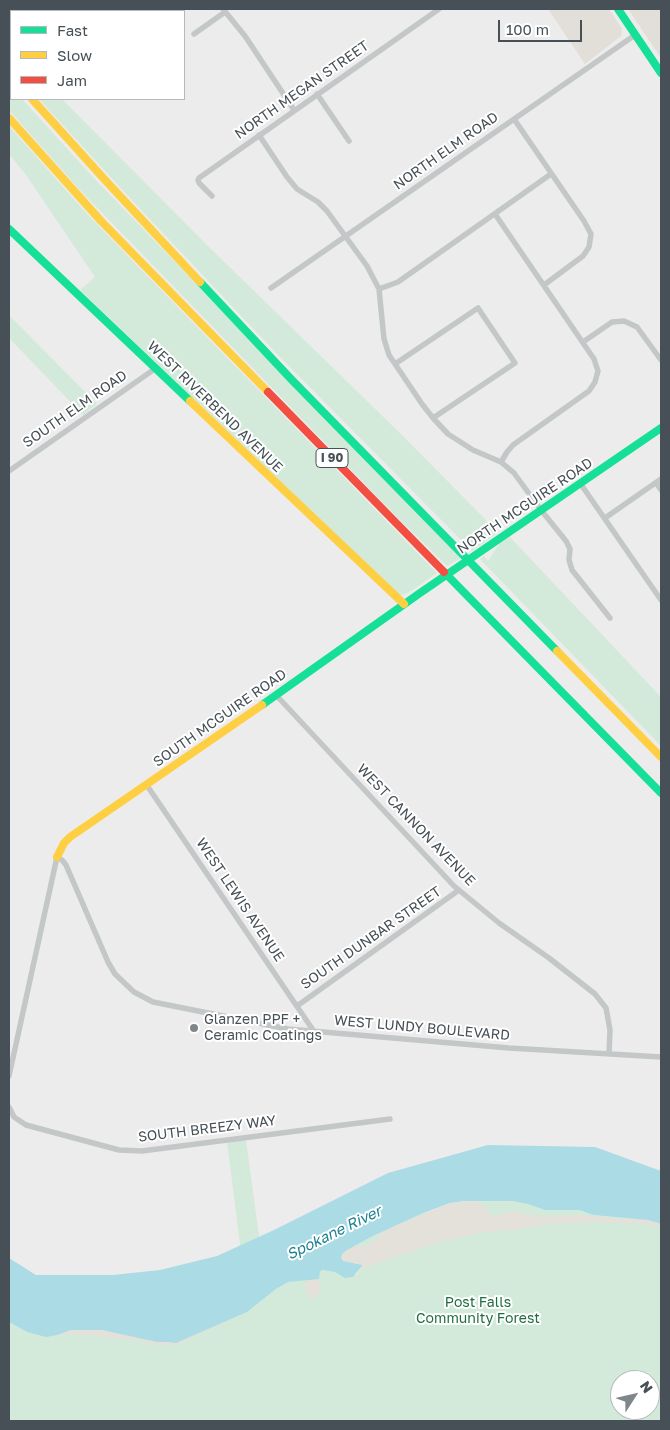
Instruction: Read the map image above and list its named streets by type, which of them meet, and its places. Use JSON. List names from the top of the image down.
{
  "streets": {
    "main road": [
      "WEST RIVERBEND AVENUE",
      "I 90",
      "NORTH MCGUIRE ROAD",
      "SOUTH MCGUIRE ROAD"
    ],
    "street": [
      "NORTH MEGAN STREET",
      "NORTH ELM ROAD",
      "SOUTH ELM ROAD",
      "WEST CANNON AVENUE",
      "WEST LEWIS AVENUE",
      "SOUTH DUNBAR STREET",
      "WEST LUNDY BOULEVARD",
      "SOUTH BREEZY WAY"
    ]
  },
  "crossings": [
    ["WEST RIVERBEND AVENUE", "SOUTH ELM ROAD"],
    ["WEST RIVERBEND AVENUE", "NORTH MCGUIRE ROAD"],
    ["WEST RIVERBEND AVENUE", "SOUTH MCGUIRE ROAD"],
    ["NORTH MCGUIRE ROAD", "SOUTH MCGUIRE ROAD"],
    ["SOUTH MCGUIRE ROAD", "WEST CANNON AVENUE"],
    ["SOUTH MCGUIRE ROAD", "WEST LEWIS AVENUE"],
    ["SOUTH MCGUIRE ROAD", "WEST LUNDY BOULEVARD"],
    ["WEST CANNON AVENUE", "SOUTH DUNBAR STREET"],
    ["WEST CANNON AVENUE", "WEST LUNDY BOULEVARD"],
    ["WEST LEWIS AVENUE", "SOUTH DUNBAR STREET"],
    ["WEST LEWIS AVENUE", "WEST LUNDY BOULEVARD"]
  ],
  "water": ["Spokane River"],
  "parks": ["Post Falls Community Forest"],
  "places": ["Glanzen PPF + Ceramic Coatings"],
  "legend": ["Fast", "Slow", "Jam"],
  "scale_bar": "100 m",
  "north": "top right"
}
